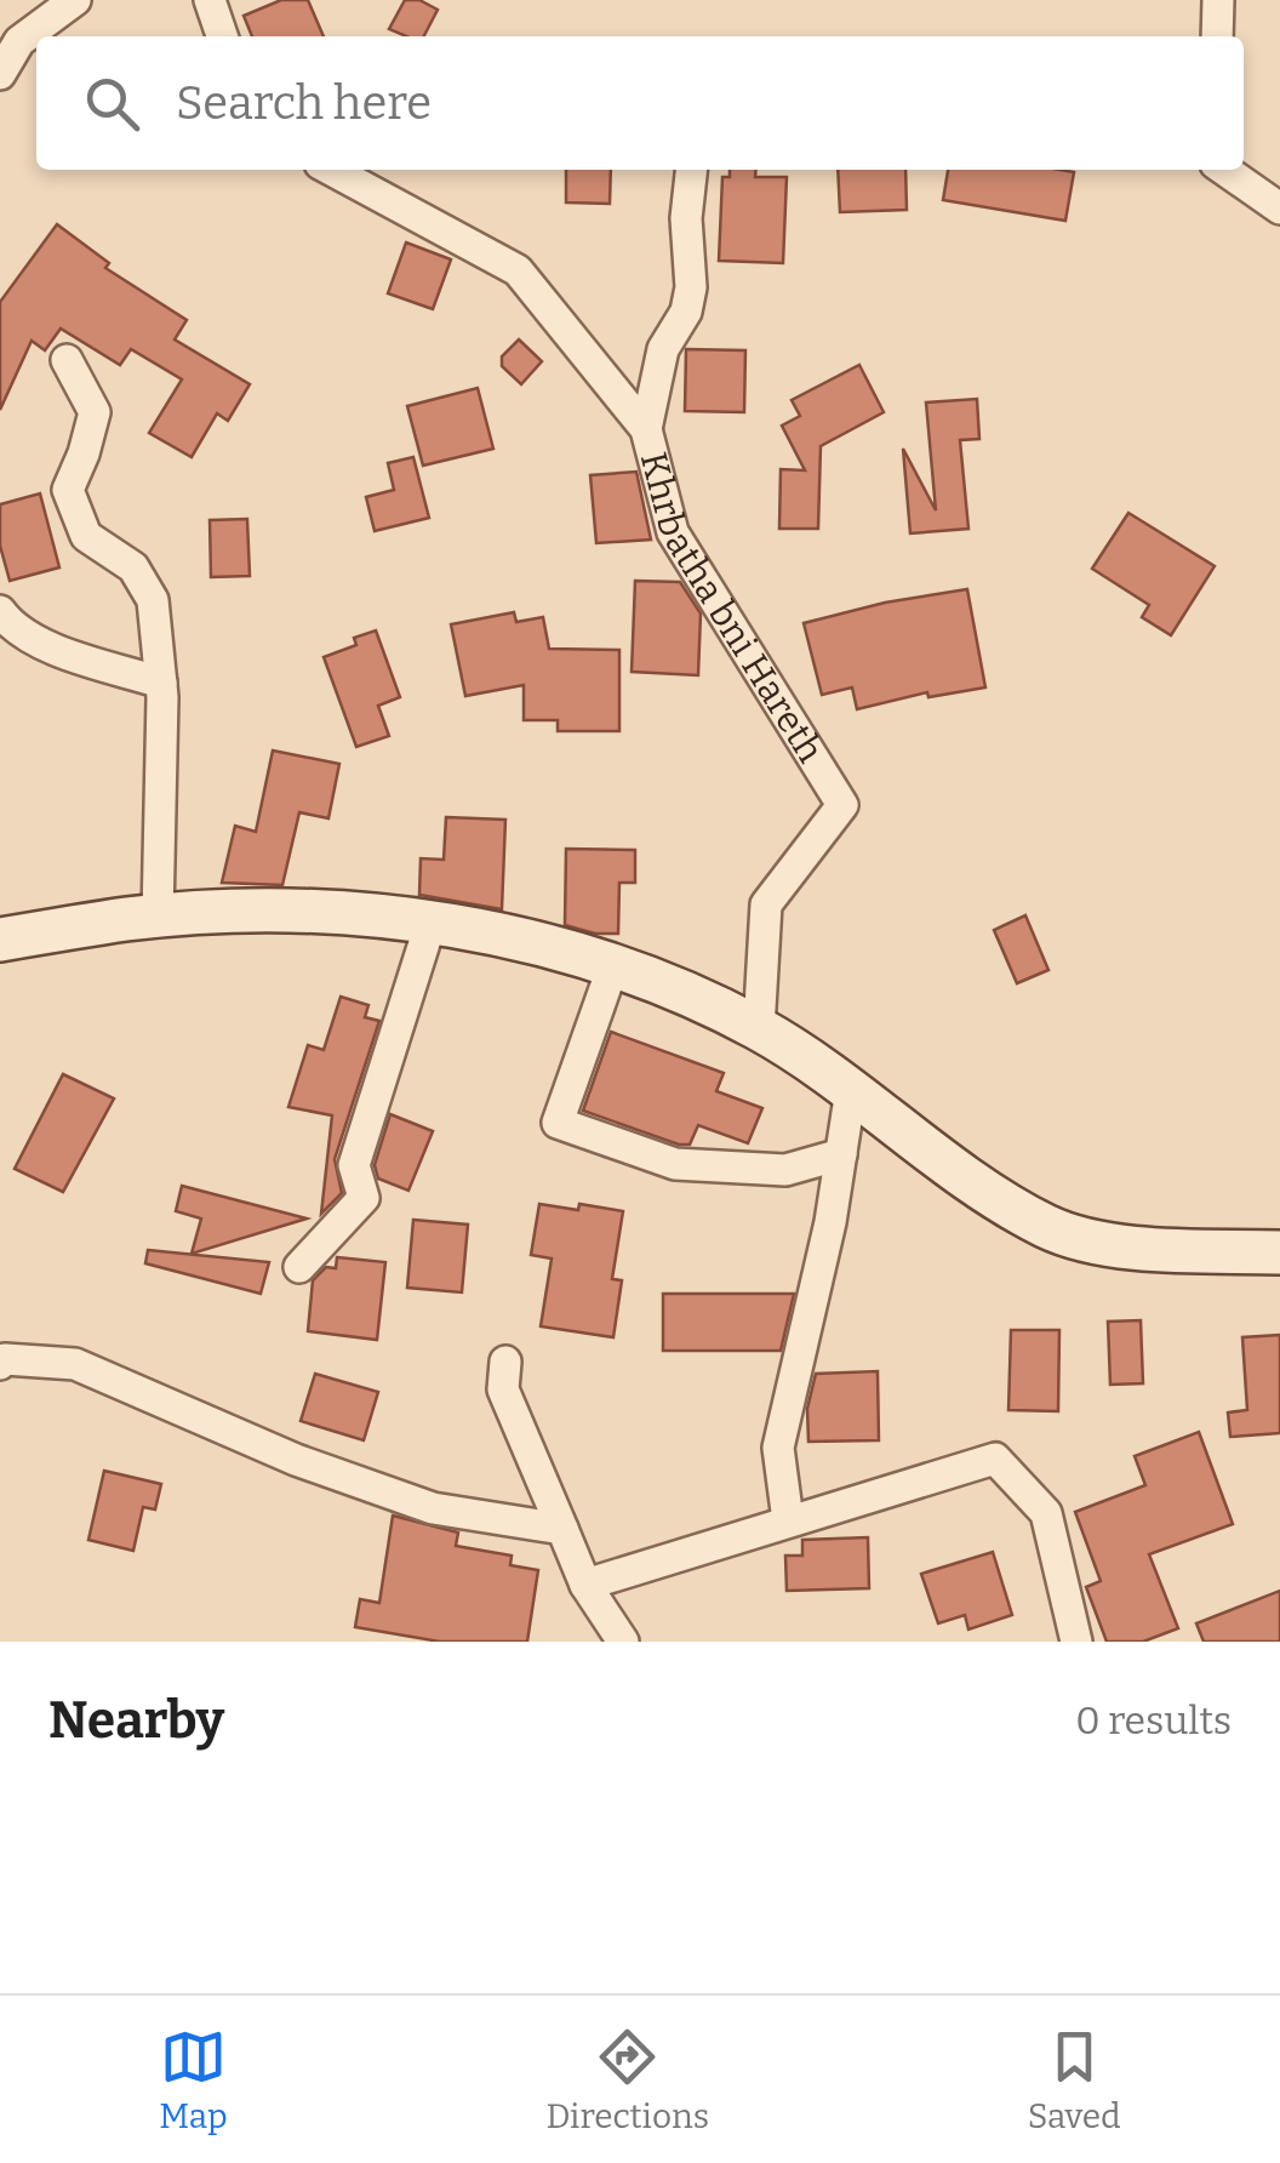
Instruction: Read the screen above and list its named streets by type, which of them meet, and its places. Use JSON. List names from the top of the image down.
{
  "streets": {
    "street": ["Khrbatha bni Hareth"]
  },
  "page": {
    "search": "Search here",
    "heading": ["Nearby", "0 results"],
    "nav": ["Map", "Directions", "Saved"]
  }
}
